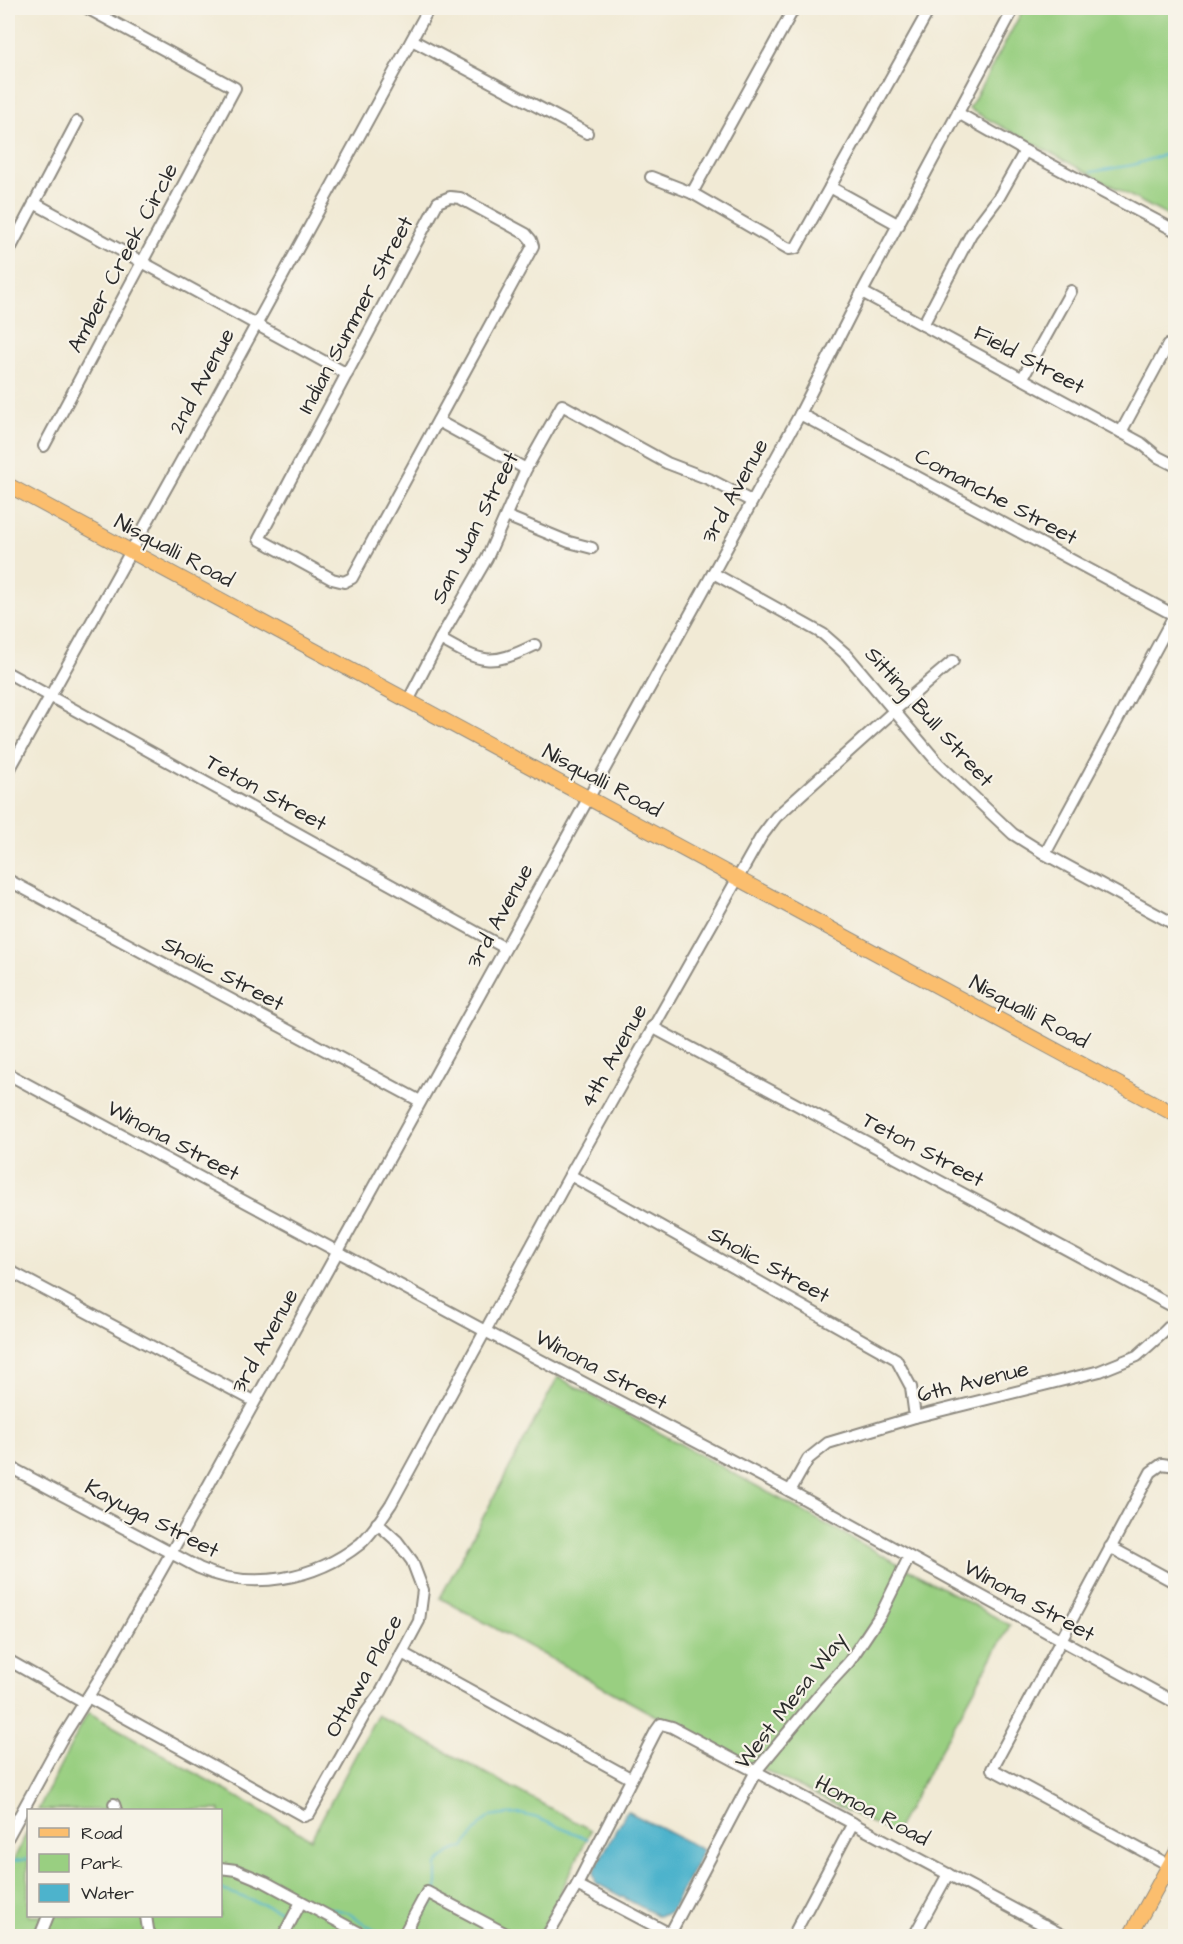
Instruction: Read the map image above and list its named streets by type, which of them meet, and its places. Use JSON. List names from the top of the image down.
{
  "streets": {
    "main road": ["Nisqualli Road"],
    "street": [
      "Amber Creek Circle",
      "Indian Summer Street",
      "Field Street",
      "2nd Avenue",
      "3rd Avenue",
      "Comanche Street",
      "San Juan Street",
      "Sitting Bull Street",
      "Teton Street",
      "Sholic Street",
      "4th Avenue",
      "Winona Street",
      "6th Avenue",
      "Kayuga Street",
      "Ottawa Place",
      "West Mesa Way",
      "Homoa Road"
    ]
  },
  "crossings": [
    ["Field Street", "3rd Avenue"],
    ["2nd Avenue", "Nisqualli Road"],
    ["2nd Avenue", "Teton Street"],
    ["3rd Avenue", "Comanche Street"],
    ["3rd Avenue", "San Juan Street"],
    ["3rd Avenue", "Nisqualli Road"],
    ["3rd Avenue", "Sitting Bull Street"],
    ["3rd Avenue", "Teton Street"],
    ["3rd Avenue", "Sholic Street"],
    ["3rd Avenue", "Winona Street"],
    ["3rd Avenue", "Kayuga Street"],
    ["3rd Avenue", "Ottawa Place"],
    ["San Juan Street", "Nisqualli Road"],
    ["Nisqualli Road", "4th Avenue"],
    ["Sitting Bull Street", "4th Avenue"],
    ["Teton Street", "4th Avenue"],
    ["Sholic Street", "4th Avenue"],
    ["Sholic Street", "6th Avenue"],
    ["4th Avenue", "Winona Street"],
    ["4th Avenue", "Kayuga Street"],
    ["4th Avenue", "Ottawa Place"],
    ["Winona Street", "6th Avenue"],
    ["Winona Street", "West Mesa Way"],
    ["Kayuga Street", "Ottawa Place"],
    ["West Mesa Way", "Homoa Road"]
  ],
  "legend": ["Road", "Park", "Water"]
}
